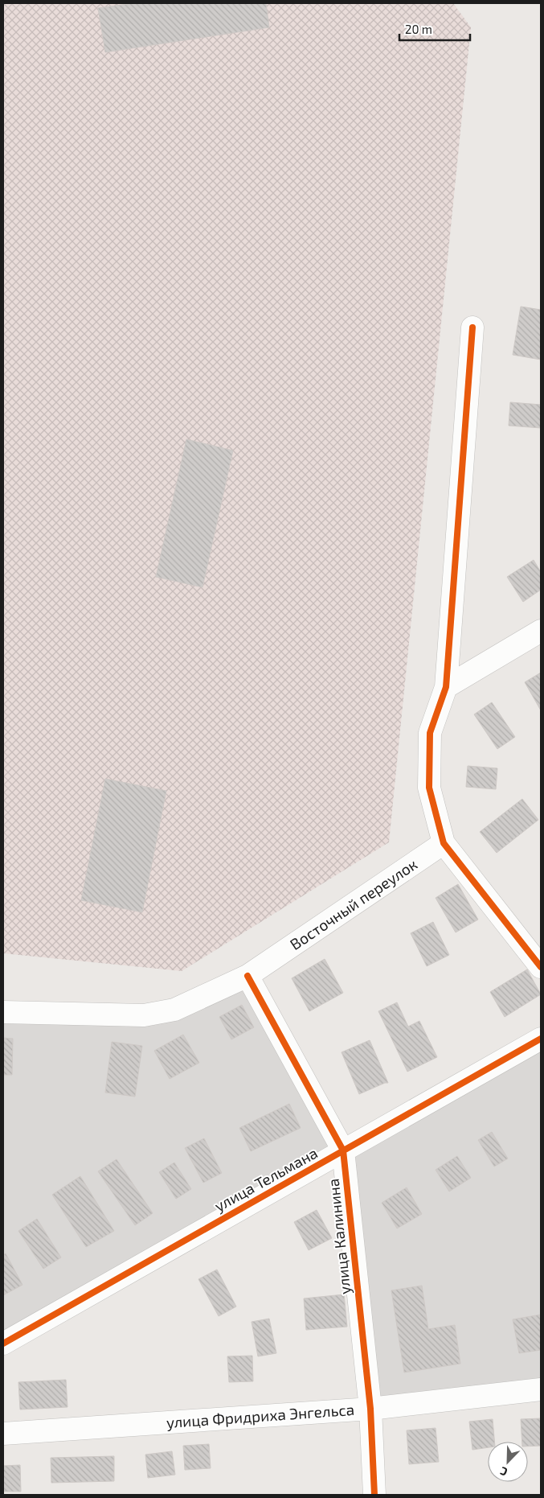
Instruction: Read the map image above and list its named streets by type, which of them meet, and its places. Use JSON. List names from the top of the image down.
{
  "streets": {
    "street": [
      "Восточный переулок",
      "улица Тельмана",
      "улица Калинина",
      "улица Фридриха Энгельса"
    ]
  },
  "crossings": [
    ["Восточный переулок", "улица Калинина"],
    ["улица Тельмана", "улица Калинина"],
    ["улица Калинина", "улица Фридриха Энгельса"]
  ],
  "scale_bar": "20 m",
  "north": "bottom left"
}
